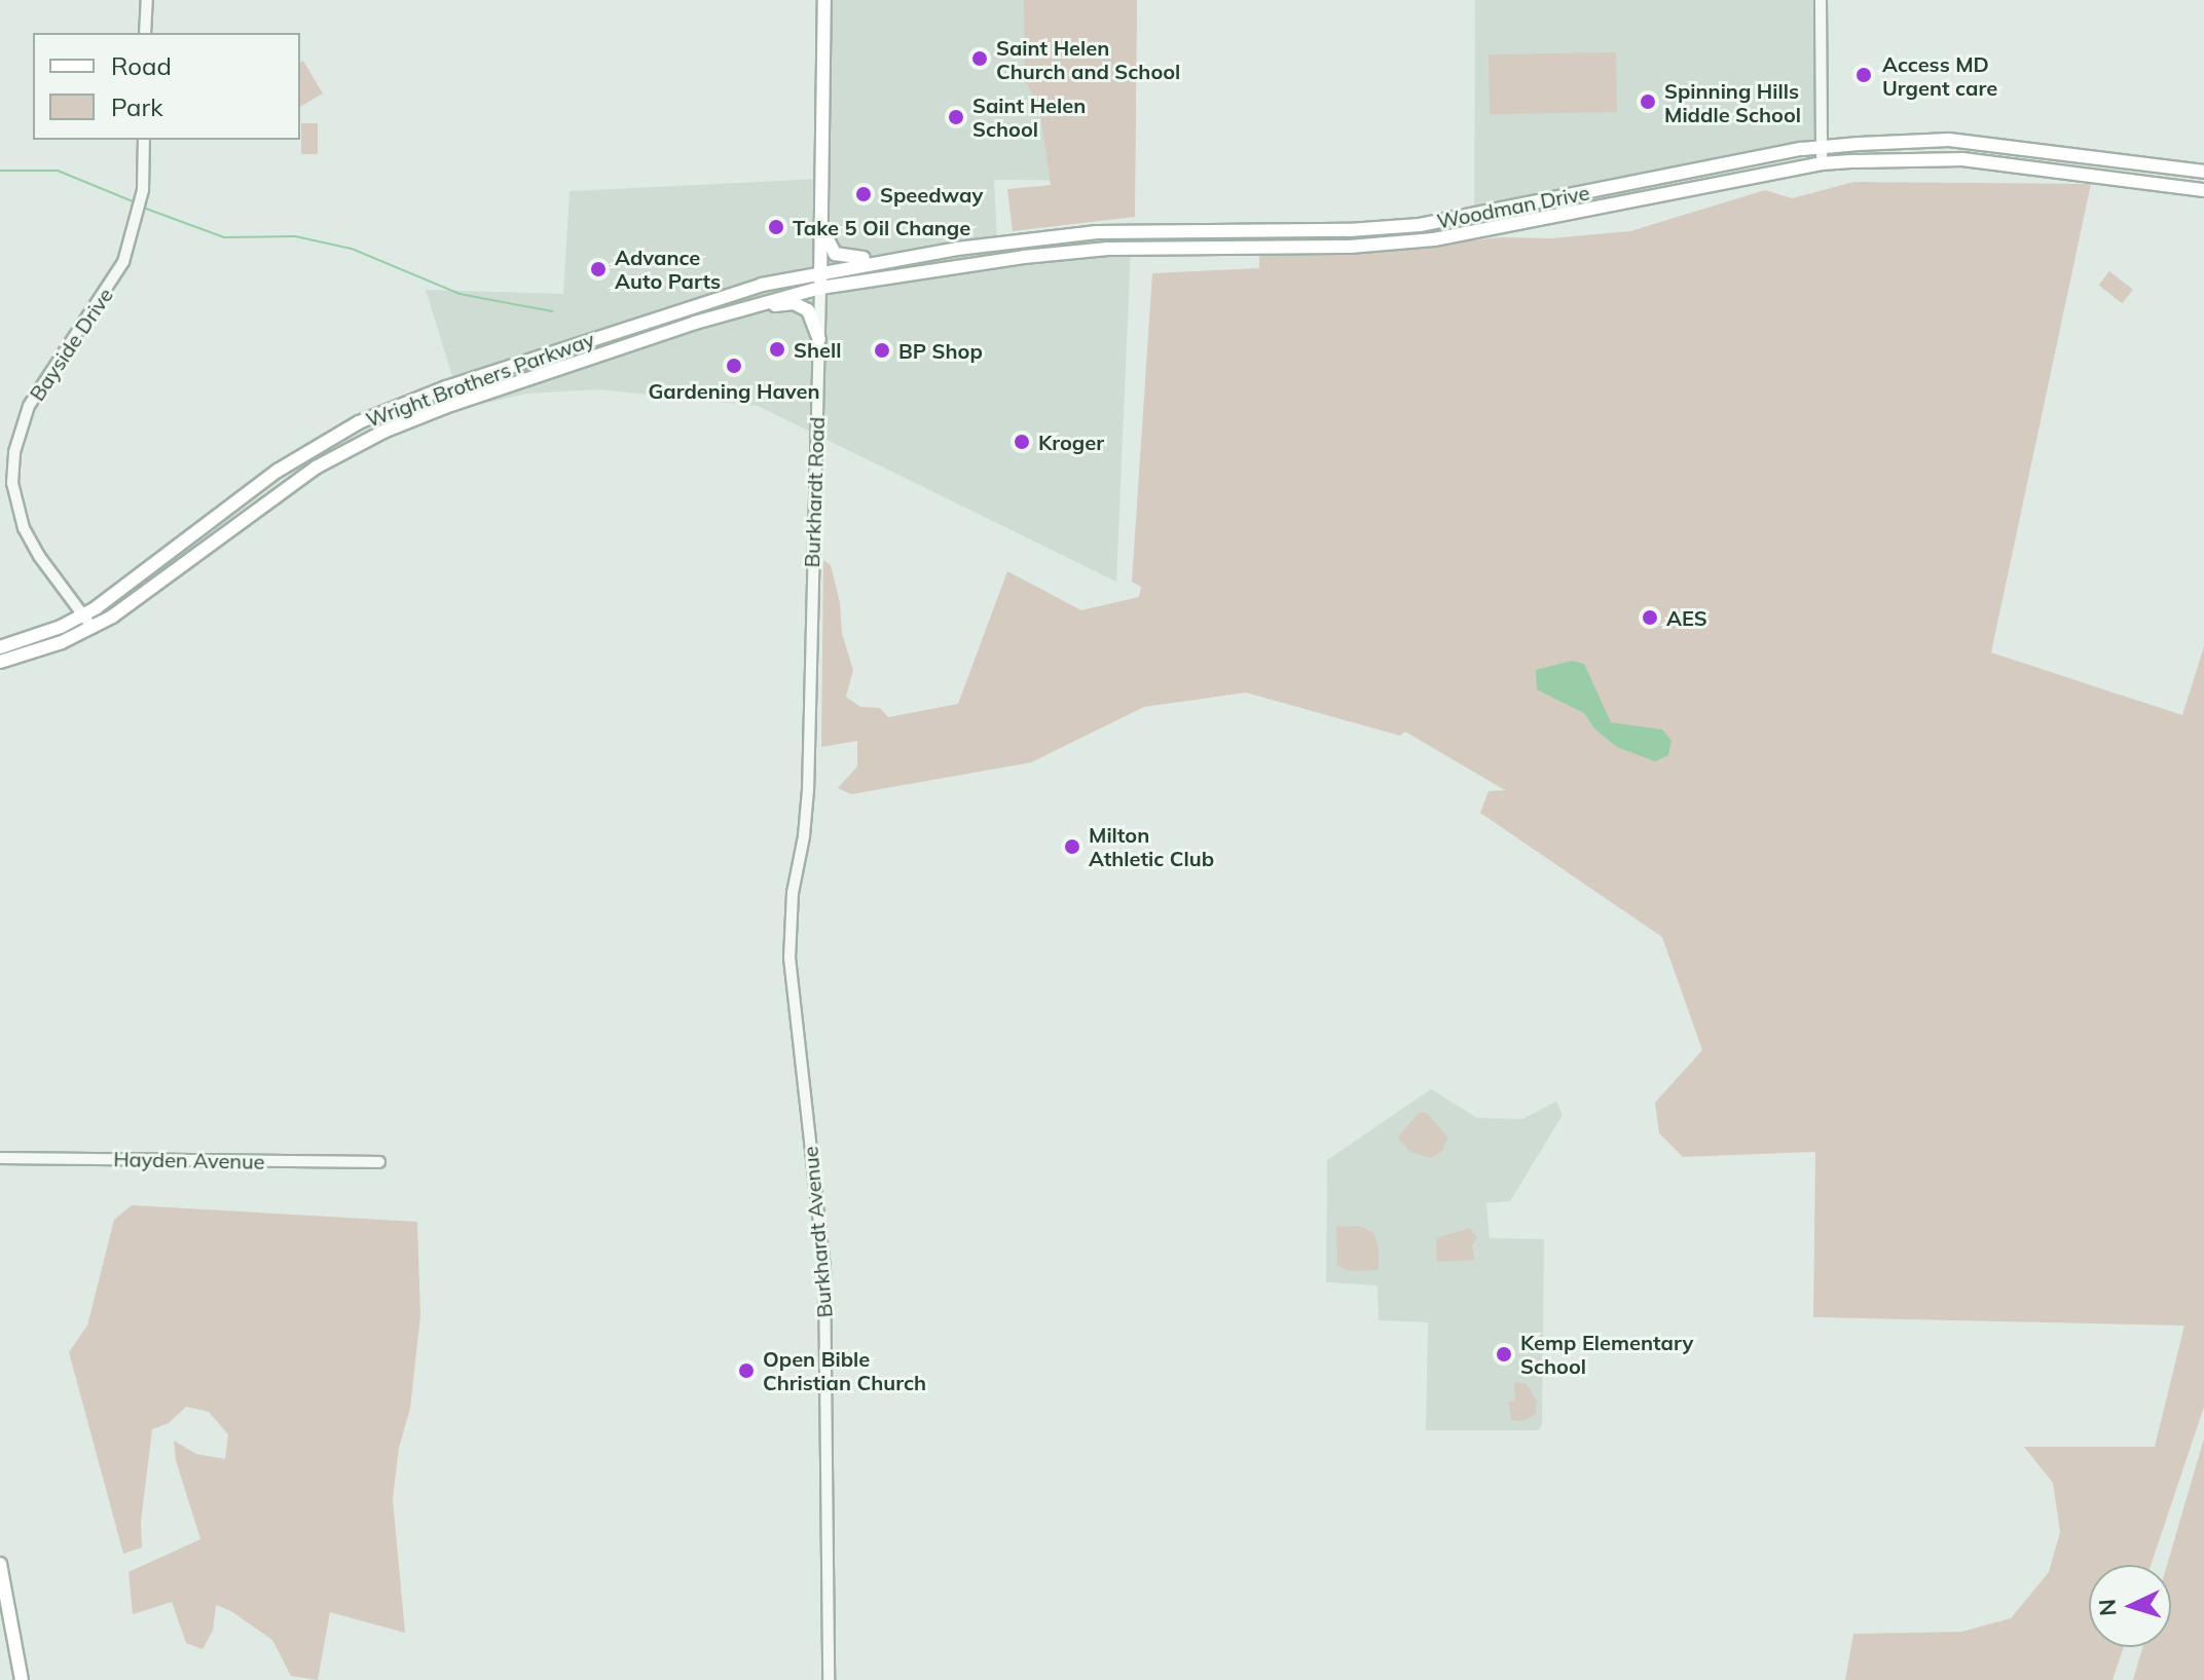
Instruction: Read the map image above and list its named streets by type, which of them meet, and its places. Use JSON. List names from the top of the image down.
{
  "streets": {
    "main road": ["Woodman Drive", "Wright Brothers Parkway", "Burkhardt Road"],
    "street": ["Bayside Drive", "Hayden Avenue", "Burkhardt Avenue"]
  },
  "crossings": [
    ["Woodman Drive", "Wright Brothers Parkway"],
    ["Woodman Drive", "Burkhardt Road"],
    ["Bayside Drive", "Wright Brothers Parkway"],
    ["Wright Brothers Parkway", "Burkhardt Road"],
    ["Burkhardt Road", "Burkhardt Avenue"]
  ],
  "places": [
    "Saint Helen Church and School",
    "Access MD Urgent care",
    "Spinning Hills Middle School",
    "Saint Helen School",
    "Speedway",
    "Take 5 Oil Change",
    "Advance Auto Parts",
    "Shell",
    "BP Shop",
    "Gardening Haven",
    "Kroger",
    "AES",
    "Milton Athletic Club",
    "Kemp Elementary School",
    "Open Bible Christian Church"
  ],
  "legend": ["Road", "Park"],
  "north": "left"
}
